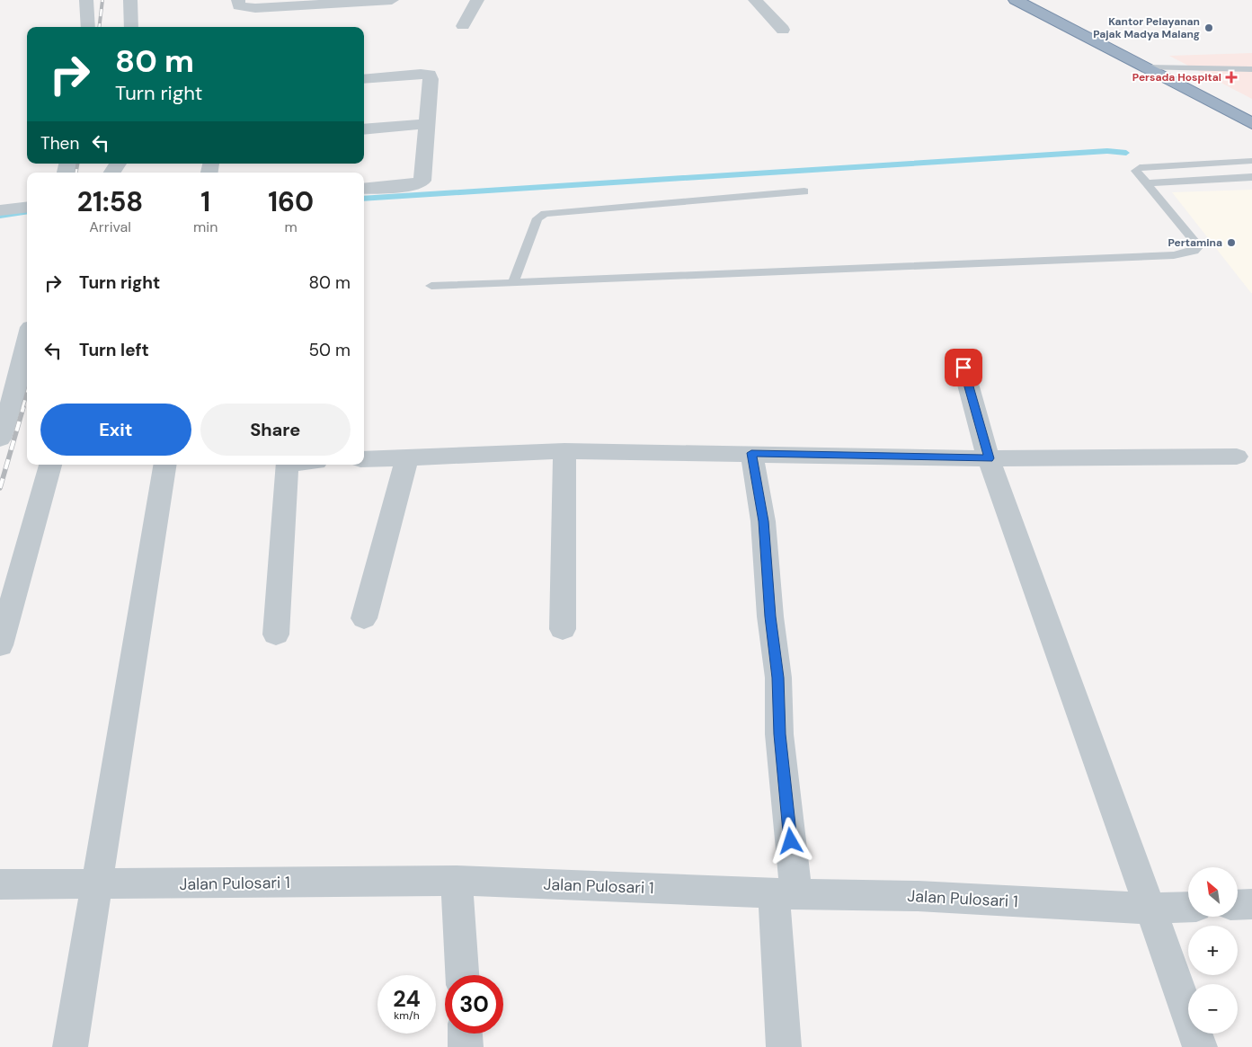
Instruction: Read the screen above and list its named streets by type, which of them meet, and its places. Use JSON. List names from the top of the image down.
{
  "streets": {
    "street": ["Jalan Pulosari 1"]
  },
  "places": {
    "other": ["Kantor Pelayanan Pajak Madya Malang", "Pertamina"],
    "health": ["Persada Hospital"]
  },
  "north": "top left",
  "page": {
    "turn": ["80 m", "Turn right"],
    "then": "Then",
    "eta": [
      "21:58",
      "Arrival",
      "1",
      "min",
      "160",
      "m"
    ],
    "list": [
      {
        "name": "Turn right",
        "value": "80 m"
      },
      {
        "name": "Turn left",
        "value": "50 m"
      }
    ],
    "buttons": ["Exit", "Share"],
    "map_buttons": ["+", "−"],
    "speed": "24 km/h",
    "limit": "30"
  }
}
